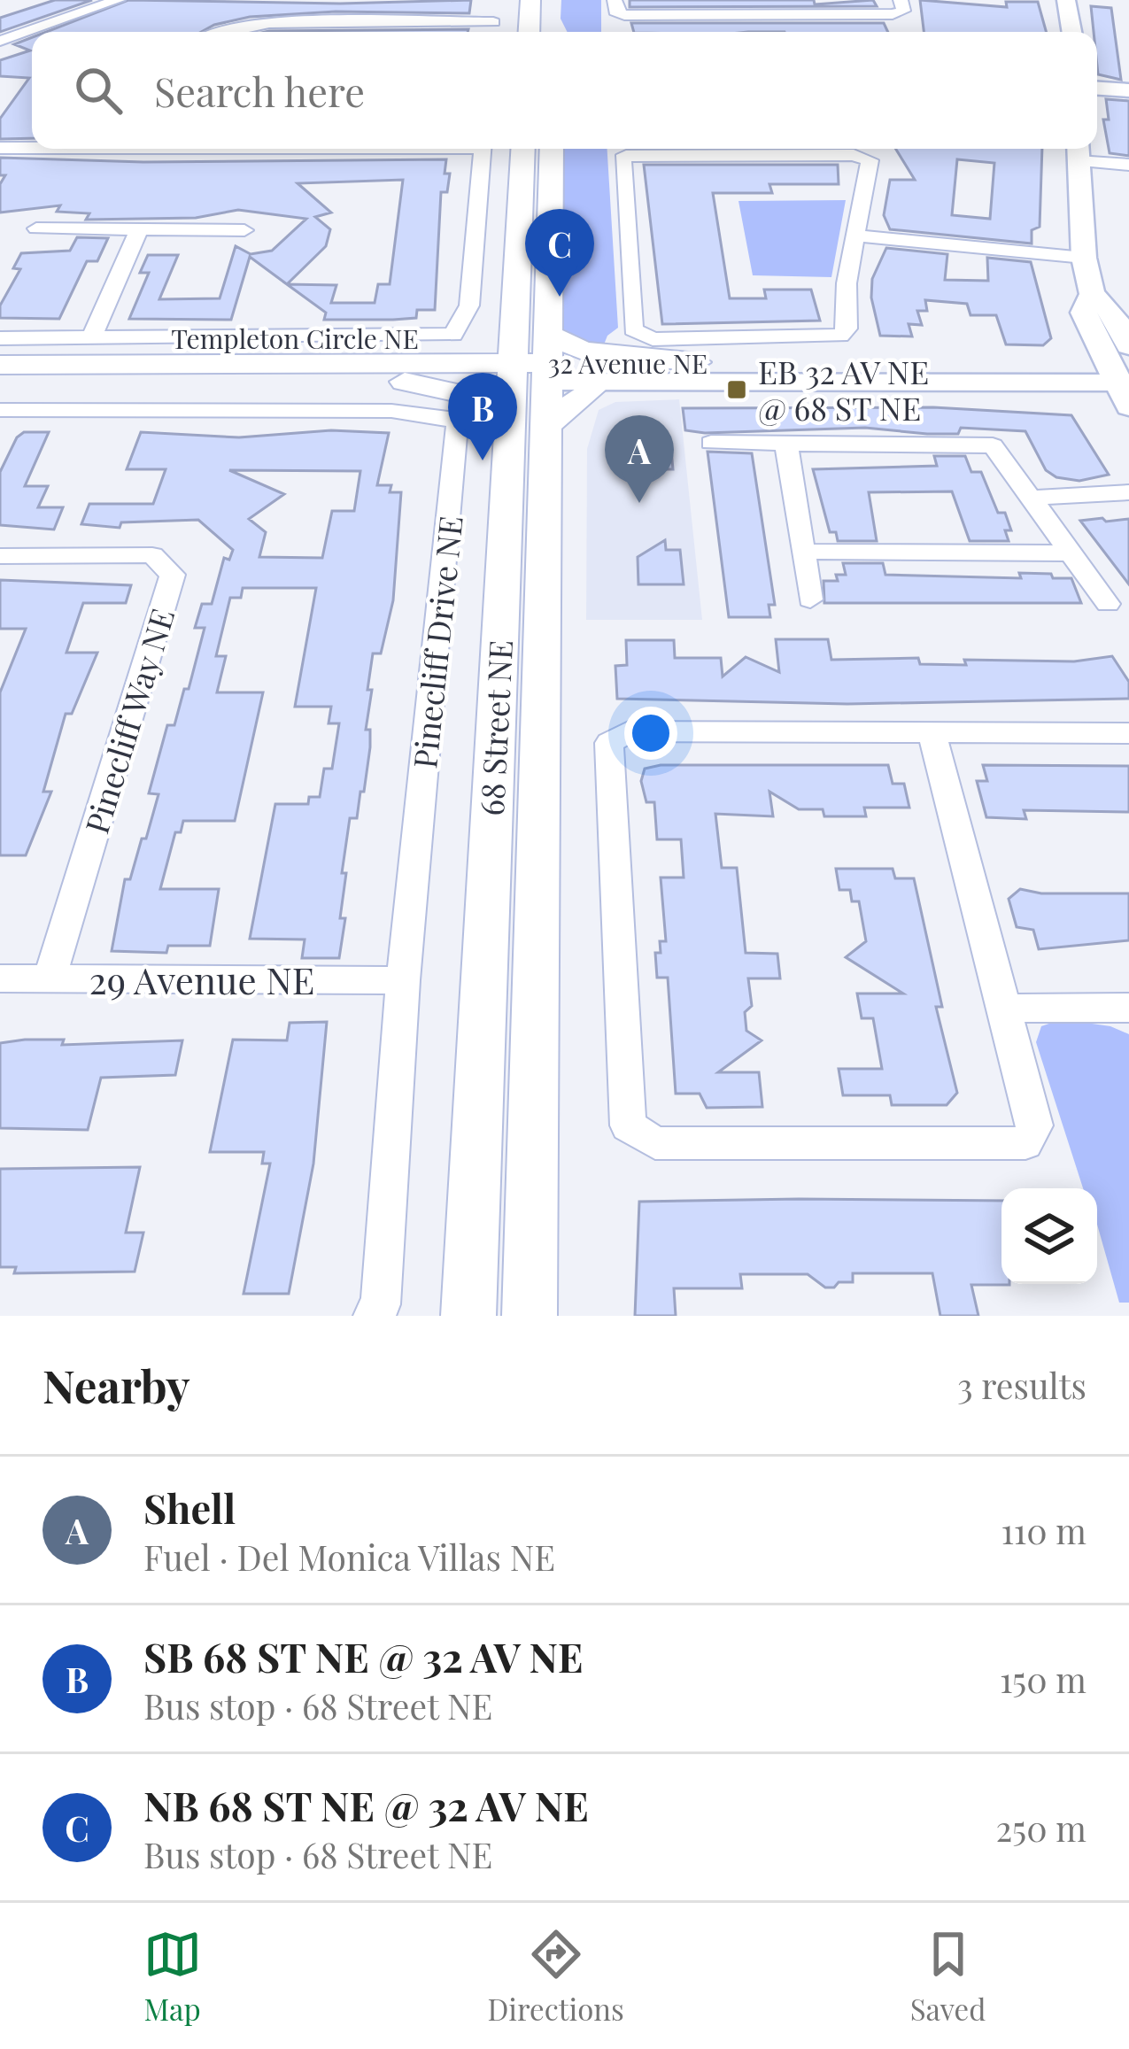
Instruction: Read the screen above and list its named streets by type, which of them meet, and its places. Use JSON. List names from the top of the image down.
{
  "streets": {
    "main road": ["32 Avenue NE", "68 Street NE"],
    "street": [
      "Templeton Circle NE",
      "Pinecliff Drive NE",
      "Pinecliff Way NE",
      "29 Avenue NE"
    ]
  },
  "crossings": [
    ["32 Avenue NE", "68 Street NE"],
    ["Pinecliff Drive NE", "29 Avenue NE"],
    ["Pinecliff Way NE", "29 Avenue NE"]
  ],
  "places": {
    "transit": ["EB 32 AV NE @ 68 ST NE"]
  },
  "page": {
    "search": "Search here",
    "pins": ["C", "B", "A"],
    "heading": ["Nearby", "3 results"],
    "list": [
      {
        "mark": "A",
        "name": "Shell",
        "note": "Fuel · Del Monica Villas NE",
        "value": "110 m"
      },
      {
        "mark": "B",
        "name": "SB 68 ST NE @ 32 AV NE",
        "note": "Bus stop · 68 Street NE",
        "value": "150 m"
      },
      {
        "mark": "C",
        "name": "NB 68 ST NE @ 32 AV NE",
        "note": "Bus stop · 68 Street NE",
        "value": "250 m"
      }
    ],
    "nav": ["Map", "Directions", "Saved"]
  }
}
